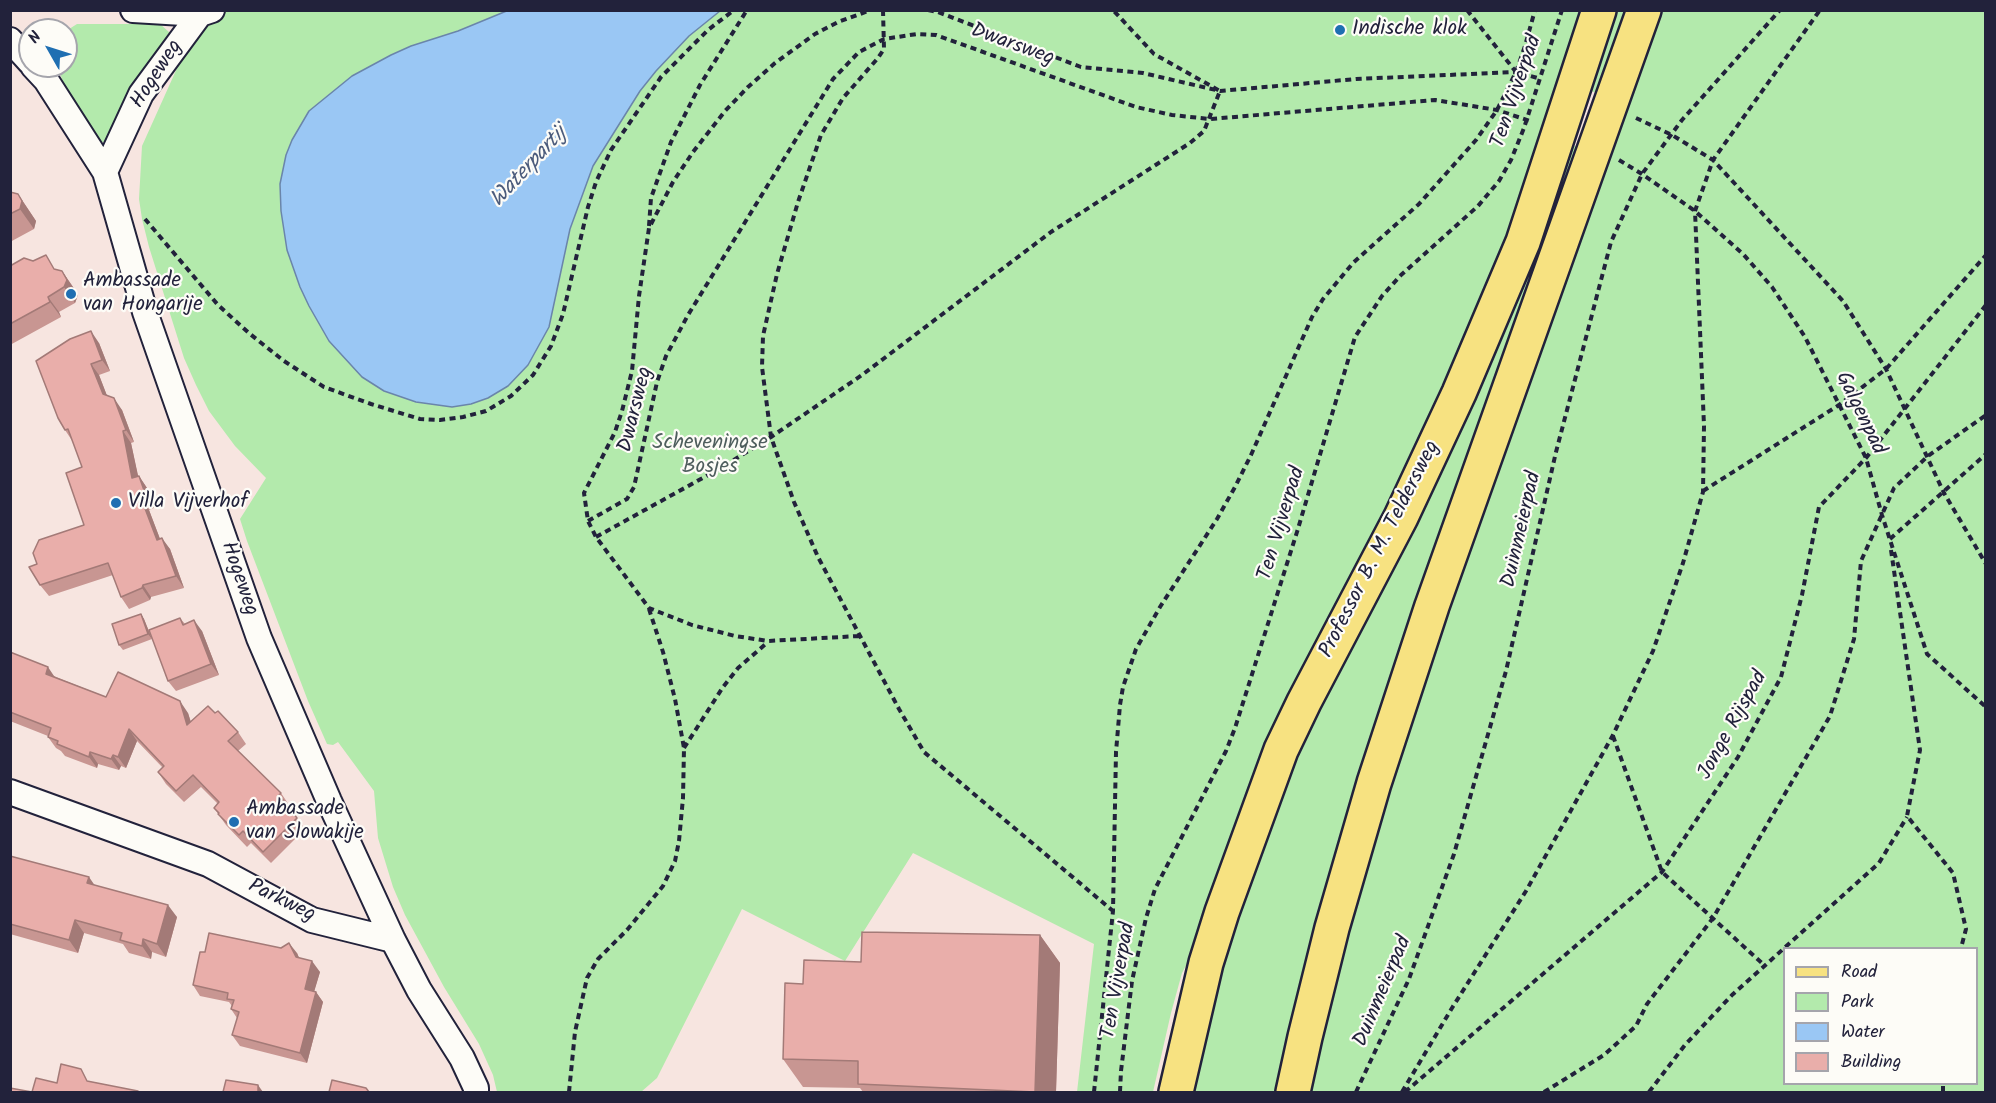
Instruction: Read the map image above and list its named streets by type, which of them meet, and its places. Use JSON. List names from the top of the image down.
{
  "streets": {
    "main road": ["Professor B. M. Teldersweg"],
    "street": ["Hogeweg", "Parkweg"],
    "path": [
      "Dwarsweg",
      "Ten Vijverpad",
      "Galgenpad",
      "Duinmeierpad",
      "Jonge Rijspad"
    ]
  },
  "crossings": [
    ["Dwarsweg", "Ten Vijverpad"],
    ["Hogeweg", "Parkweg"],
    ["Galgenpad", "Duinmeierpad"],
    ["Galgenpad", "Jonge Rijspad"]
  ],
  "water": ["Waterpartij"],
  "parks": ["Scheveningse Bosjes"],
  "places": [
    "Indische klok",
    "Ambassade van Hongarije",
    "Villa Vijverhof",
    "Ambassade van Slowakije"
  ],
  "legend": [
    "Road",
    "Park",
    "Water",
    "Building"
  ],
  "north": "top left"
}
